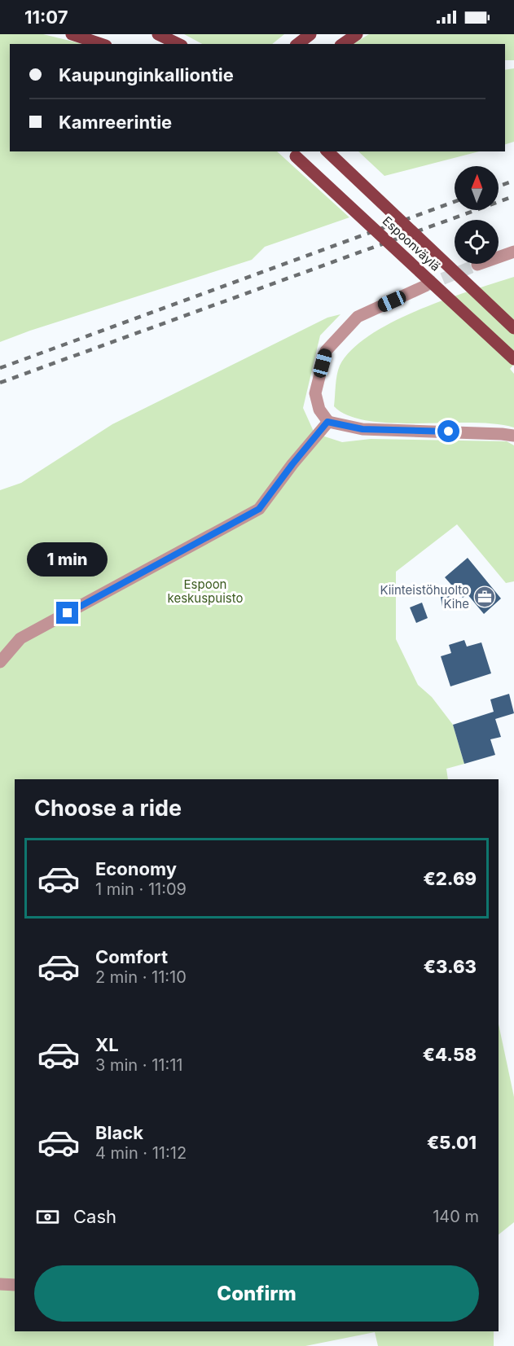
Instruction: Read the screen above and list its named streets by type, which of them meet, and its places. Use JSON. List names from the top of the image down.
{
  "streets": {
    "main road": ["Espoonväylä"]
  },
  "parks": ["Espoon keskuspuisto"],
  "places": {
    "office": ["Kiinteistöhuolto Kihe"]
  },
  "north": "top",
  "page": {
    "status": "11:07",
    "banner": ["Kaupunginkalliontie", "Kamreerintie"],
    "bubble": "1 min",
    "heading": "Choose a ride",
    "list": [
      {
        "name": "Economy",
        "note": "1 min · 11:09",
        "value": "€2.69"
      },
      {
        "name": "Comfort",
        "note": "2 min · 11:10",
        "value": "€3.63"
      },
      {
        "name": "XL",
        "note": "3 min · 11:11",
        "value": "€4.58"
      },
      {
        "name": "Black",
        "note": "4 min · 11:12",
        "value": "€5.01"
      }
    ],
    "pay": ["Cash", "140 m"],
    "buttons": "Confirm"
  }
}
